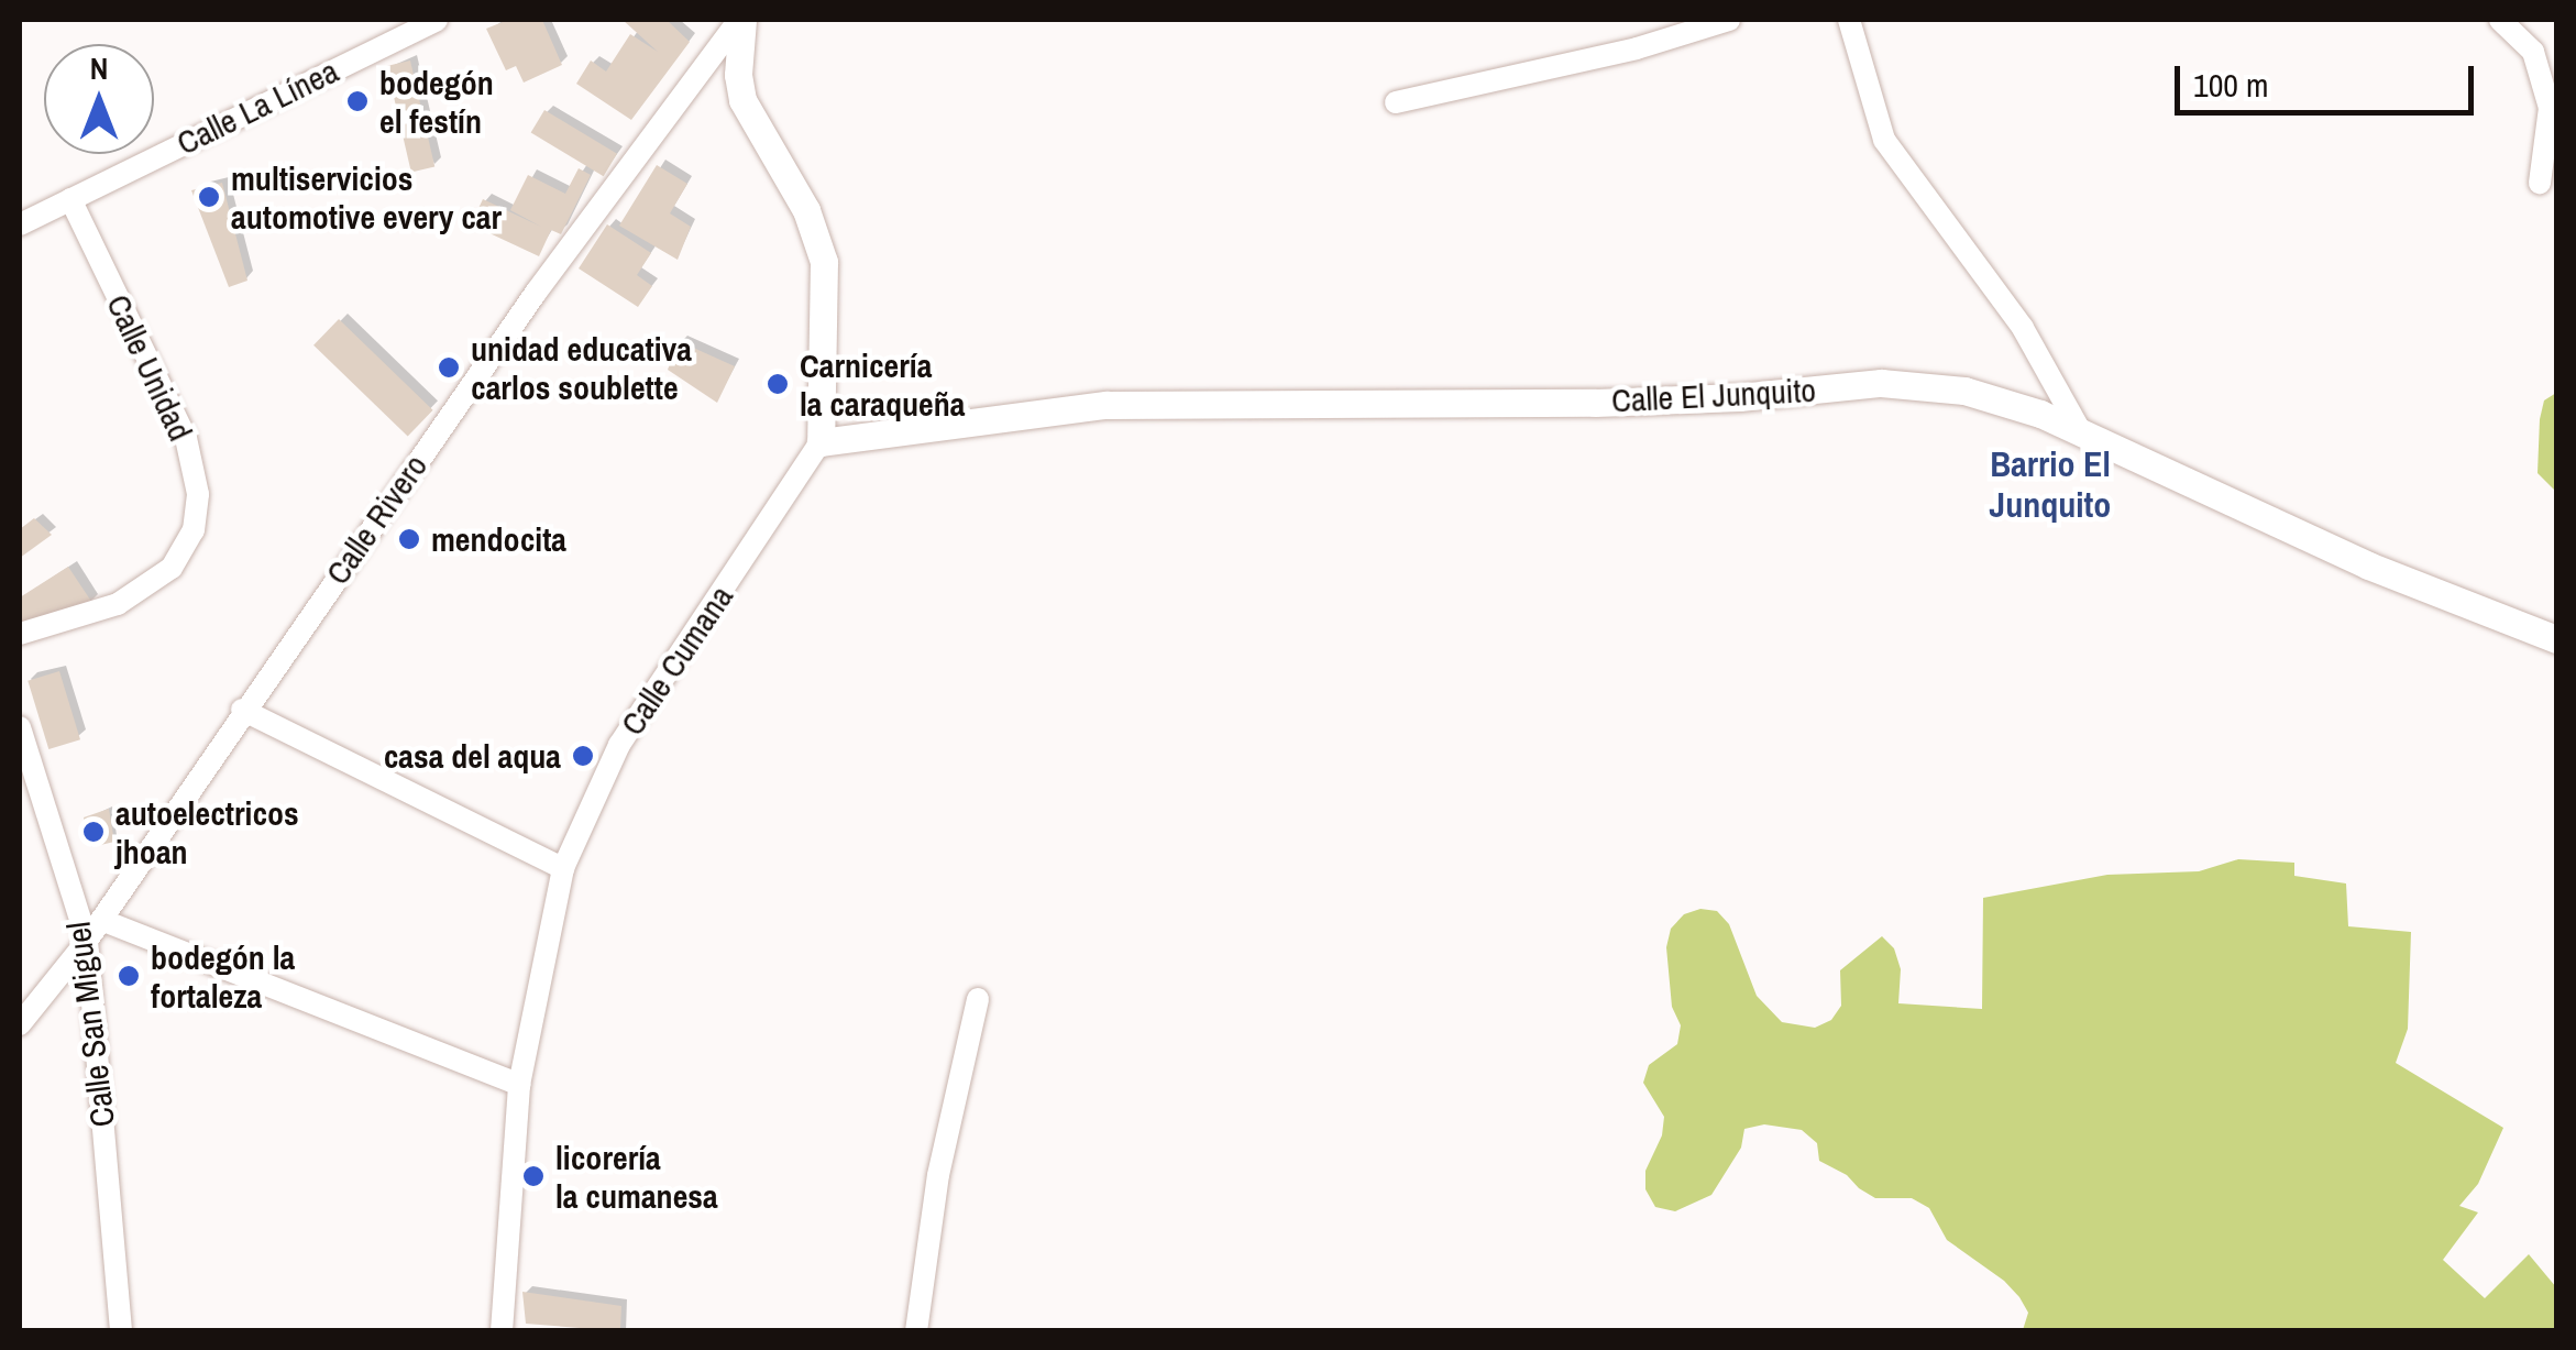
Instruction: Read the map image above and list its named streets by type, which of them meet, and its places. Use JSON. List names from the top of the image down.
{
  "streets": {
    "street": [
      "Calle La Línea",
      "Calle Unidad",
      "Calle El Junquito",
      "Calle Rivero",
      "Calle Cumana",
      "Calle San Miguel"
    ]
  },
  "crossings": [
    ["Calle La Línea", "Calle Unidad"],
    ["Calle El Junquito", "Calle Cumana"],
    ["Calle Rivero", "Calle San Miguel"]
  ],
  "districts": ["Barrio El Junquito"],
  "places": [
    "bodegón el festín",
    "multiservicios automotive every car",
    "unidad educativa carlos soublette",
    "Carnicería la caraqueña",
    "mendocita",
    "casa del aqua",
    "autoelectricos jhoan",
    "bodegón la fortaleza",
    "licorería la cumanesa"
  ],
  "scale_bar": "100 m",
  "north": "top"
}
